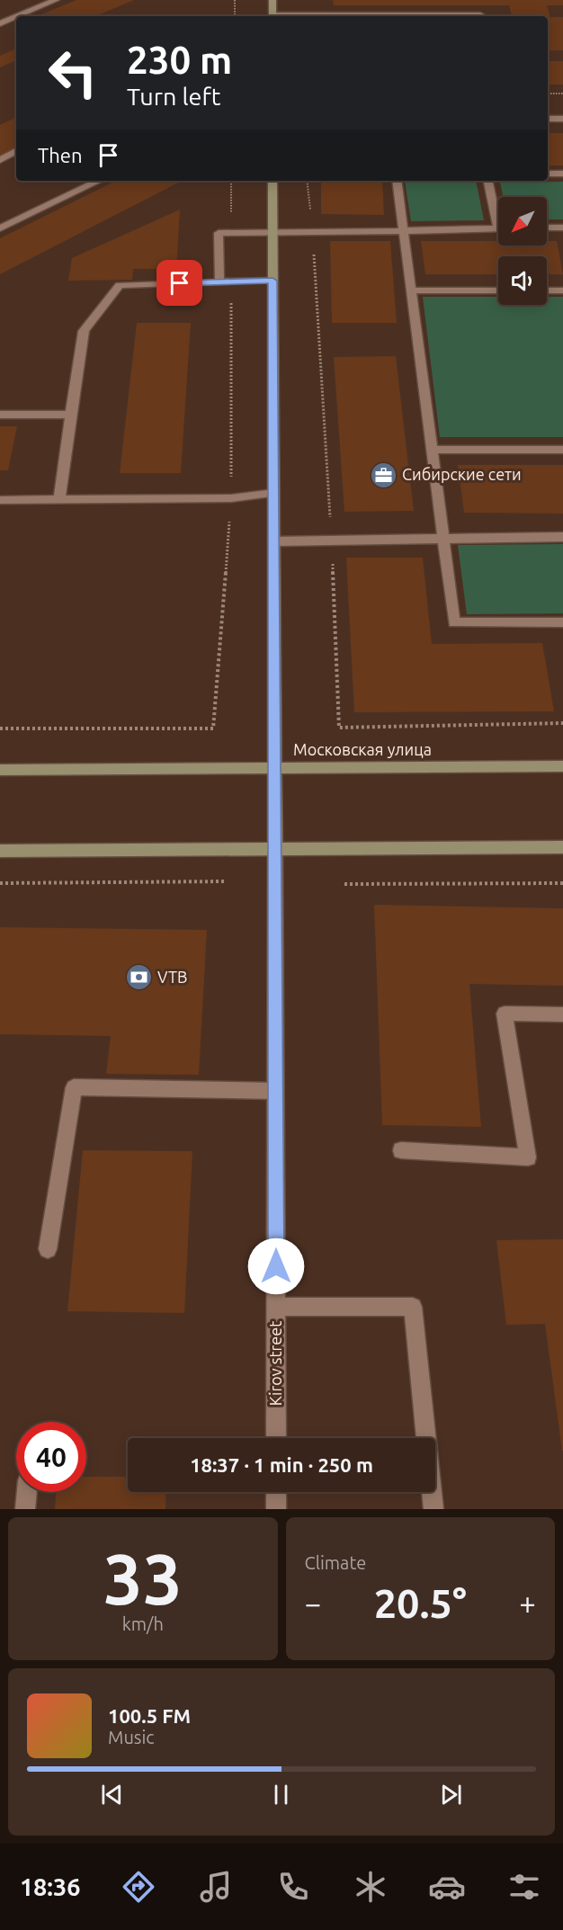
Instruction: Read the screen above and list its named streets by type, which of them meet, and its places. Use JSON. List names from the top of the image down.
{
  "streets": {
    "main road": ["Московская улица", "Kirov street"]
  },
  "crossings": [
    ["Московская улица", "Kirov street"]
  ],
  "places": {
    "office": ["Сибирские сети"],
    "bank": ["VTB"]
  },
  "north": "bottom left",
  "page": {
    "turn": ["230 m", "Turn left"],
    "then": "Then",
    "limit": "40",
    "trip": "18:37 · 1 min · 250 m",
    "tile": [
      ["33", "km/h"],
      "Climate"
    ],
    "heat": ["−", "20.5°", "+"],
    "song": ["100.5 FM", "Music"],
    "tabs": "18:36"
  }
}
